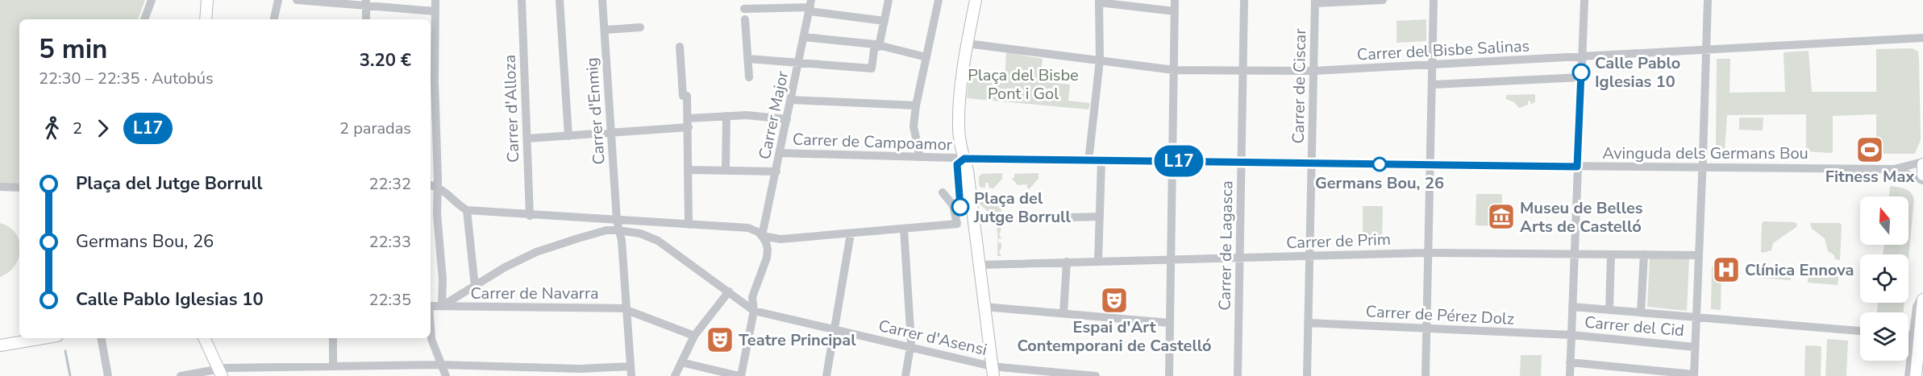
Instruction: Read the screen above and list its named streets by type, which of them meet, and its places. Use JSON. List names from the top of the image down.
{
  "streets": {
    "street": [
      "Carrer del Bisbe Salinas",
      "Carrer de Ciscar",
      "Carrer d'Alloza",
      "Carrer d'Enmig",
      "Carrer Major",
      "Carrer de Campoamor",
      "Avinguda dels Germans Bou",
      "Carrer de Prim",
      "Carrer de Lagasca",
      "Carrer de Navarra",
      "Carrer de Pérez Dolz",
      "Carrer del Cid",
      "Carrer d'Asensi"
    ]
  },
  "crossings": [
    ["Carrer del Bisbe Salinas", "Carrer de Ciscar"],
    ["Carrer del Bisbe Salinas", "Carrer de Lagasca"],
    ["Carrer de Ciscar", "Avinguda dels Germans Bou"],
    ["Carrer de Ciscar", "Carrer de Prim"],
    ["Carrer de Ciscar", "Carrer de Pérez Dolz"],
    ["Carrer d'Enmig", "Carrer de Navarra"],
    ["Carrer Major", "Carrer de Campoamor"],
    ["Carrer de Campoamor", "Avinguda dels Germans Bou"],
    ["Avinguda dels Germans Bou", "Carrer de Lagasca"],
    ["Carrer de Prim", "Carrer de Lagasca"],
    ["Carrer de Navarra", "Carrer d'Asensi"],
    ["Carrer de Pérez Dolz", "Carrer del Cid"]
  ],
  "parks": ["Plaça del Bisbe Pont i Gol"],
  "places": {
    "other": ["Calle Pablo Iglesias 10", "Germans Bou, 26", "Plaça del Jutge Borrull"],
    "sports": ["Fitness Max"],
    "museum": ["Museu de Belles Arts de Castelló"],
    "hospital": ["Clínica Ennova"],
    "theatre": ["Espai d'Art Contemporani de Castelló", "Teatre Principal"]
  },
  "lines": ["bus line L17"],
  "north": "top",
  "page": {
    "on_map": "L17",
    "heading": ["5 min", "22:30 – 22:35 · Autobús", "3.20 €"],
    "legs": ["2", "L17", "2 paradas"],
    "list": [
      {
        "name": "Plaça del Jutge Borrull",
        "value": "22:32"
      },
      {
        "name": "Germans Bou, 26",
        "value": "22:33"
      },
      {
        "name": "Calle Pablo Iglesias 10",
        "value": "22:35"
      }
    ]
  }
}
